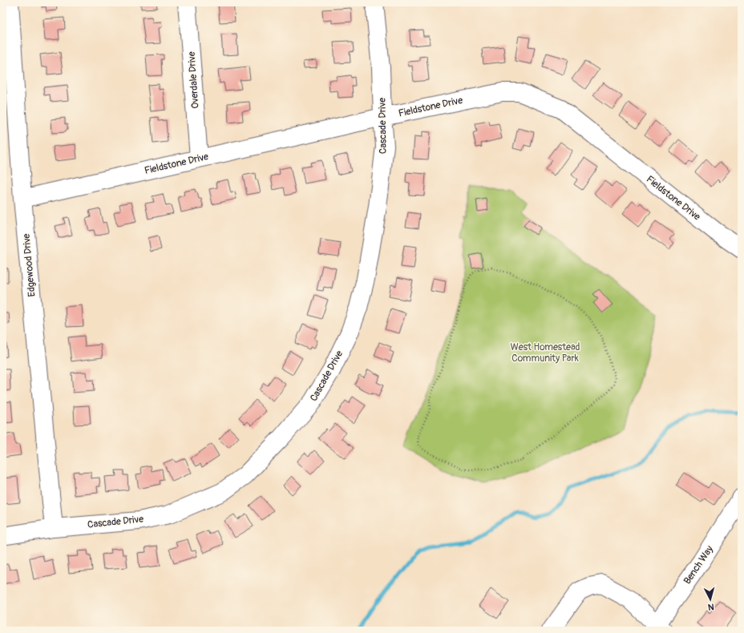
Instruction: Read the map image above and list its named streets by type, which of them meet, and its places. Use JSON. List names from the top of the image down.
{
  "streets": {
    "street": [
      "Overdale Drive",
      "Fieldstone Drive",
      "Cascade Drive",
      "Edgewood Drive",
      "Bench Way"
    ]
  },
  "crossings": [
    ["Overdale Drive", "Fieldstone Drive"],
    ["Fieldstone Drive", "Cascade Drive"],
    ["Fieldstone Drive", "Edgewood Drive"],
    ["Cascade Drive", "Edgewood Drive"]
  ],
  "parks": ["West Homestead Community Park"],
  "north": "bottom"
}
